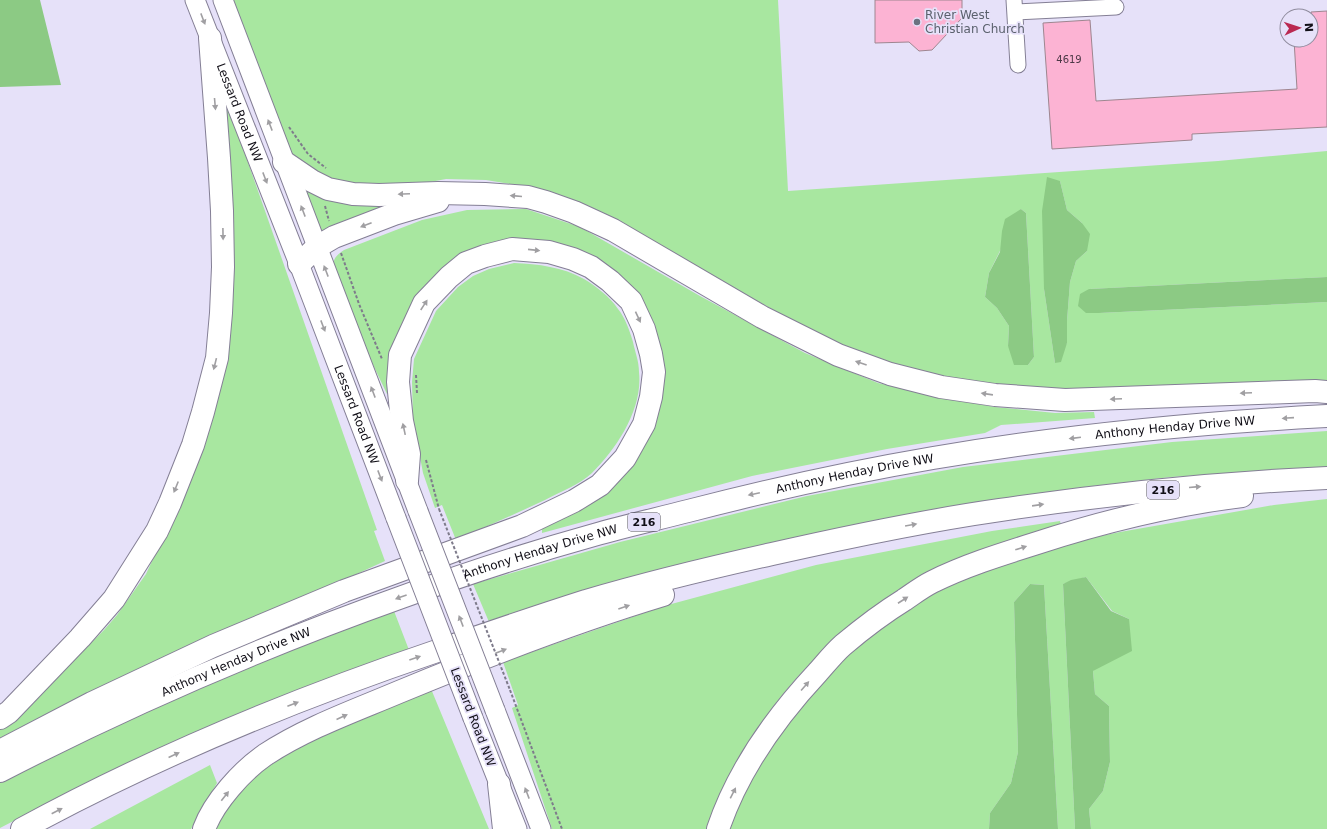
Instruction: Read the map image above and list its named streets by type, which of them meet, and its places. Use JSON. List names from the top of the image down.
{
  "streets": {
    "highway": ["Anthony Henday Drive NW", "216"],
    "main road": ["Lessard Road NW"]
  },
  "places": ["River West Christian Church"],
  "house_numbers": ["4619"],
  "north": "right"
}
